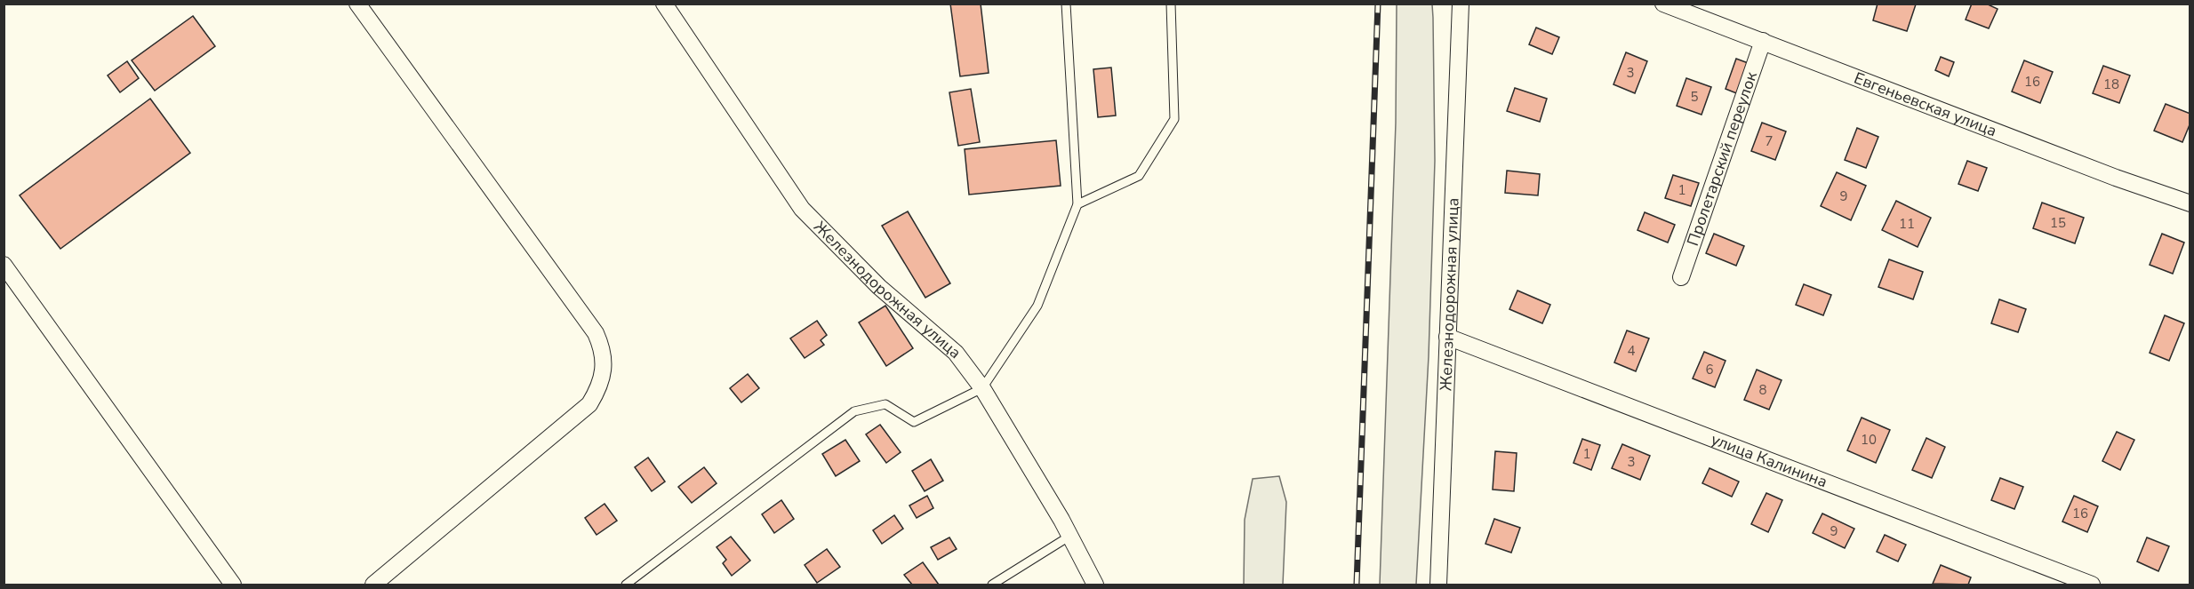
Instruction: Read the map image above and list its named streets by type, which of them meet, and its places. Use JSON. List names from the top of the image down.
{
  "streets": {
    "street": [
      "Евгеньевская улица",
      "Пролетарский переулок",
      "Железнодорожная улица",
      "улица Калинина"
    ]
  },
  "crossings": [
    ["Евгеньевская улица", "Пролетарский переулок"],
    ["Железнодорожная улица", "улица Калинина"]
  ],
  "house_numbers": [
    "3",
    "16",
    "18",
    "5",
    "7",
    "1",
    "9",
    "15",
    "11",
    "4",
    "6",
    "8",
    "10",
    "1",
    "3",
    "16",
    "9"
  ]
}
